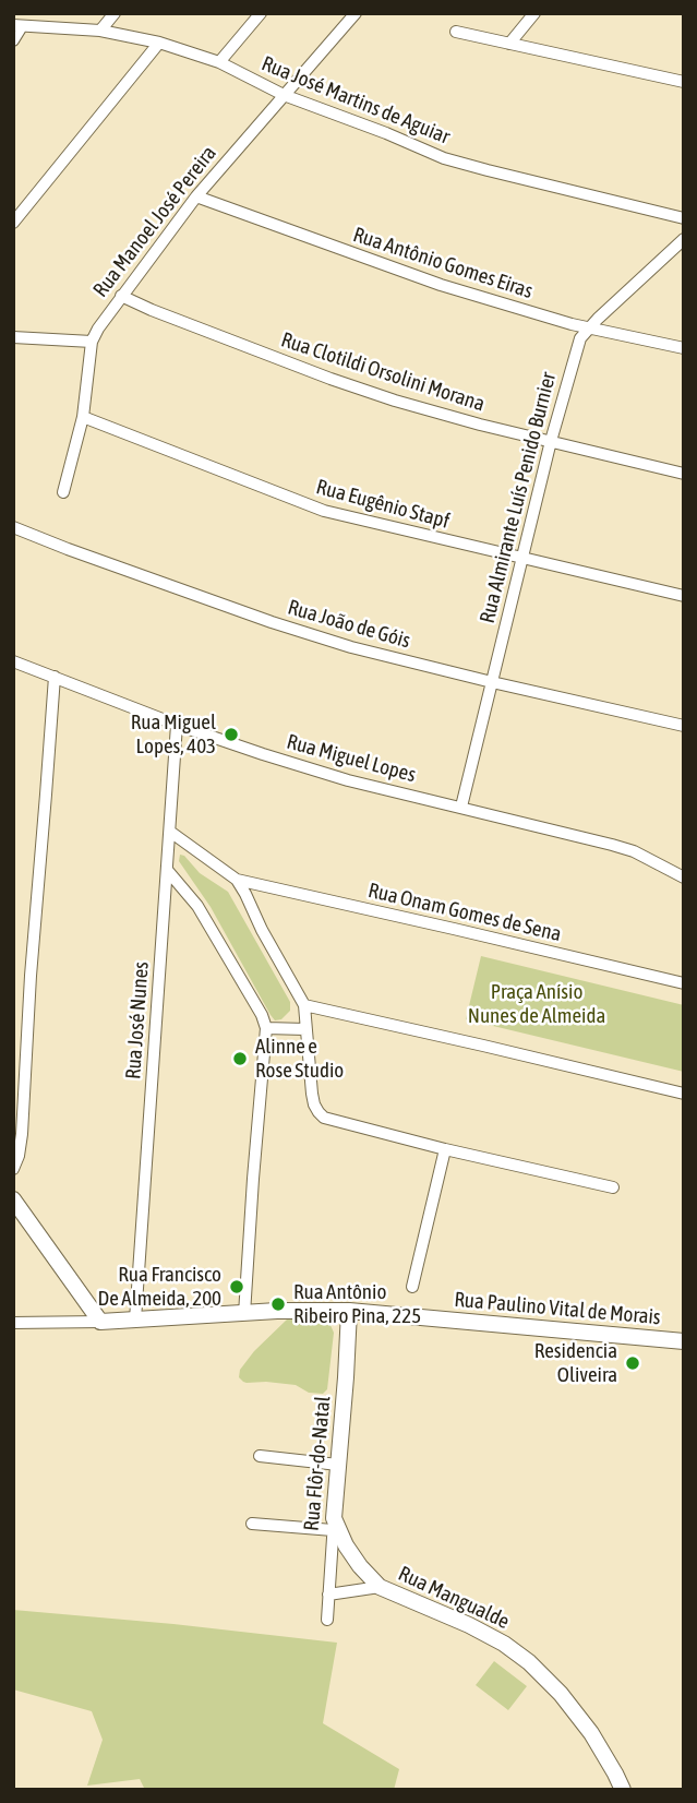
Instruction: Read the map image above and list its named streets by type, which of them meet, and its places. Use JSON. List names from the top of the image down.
{
  "streets": {
    "street": [
      "Rua José Martins de Aguiar",
      "Rua Manoel José Pereira",
      "Rua Antônio Gomes Eiras",
      "Rua Clotildi Orsolini Morana",
      "Rua Almirante Luís Penido Burnier",
      "Rua Eugênio Stapf",
      "Rua João de Góis",
      "Rua Miguel Lopes",
      "Rua Onam Gomes de Sena",
      "Rua José Nunes",
      "Rua Paulino Vital de Morais",
      "Rua Flôr-do-Natal",
      "Rua Mangualde"
    ]
  },
  "crossings": [
    ["Rua José Martins de Aguiar", "Rua Manoel José Pereira"],
    ["Rua Manoel José Pereira", "Rua Antônio Gomes Eiras"],
    ["Rua Manoel José Pereira", "Rua Clotildi Orsolini Morana"],
    ["Rua Manoel José Pereira", "Rua Eugênio Stapf"],
    ["Rua Antônio Gomes Eiras", "Rua Almirante Luís Penido Burnier"],
    ["Rua Clotildi Orsolini Morana", "Rua Almirante Luís Penido Burnier"],
    ["Rua Almirante Luís Penido Burnier", "Rua Eugênio Stapf"],
    ["Rua Almirante Luís Penido Burnier", "Rua João de Góis"],
    ["Rua Almirante Luís Penido Burnier", "Rua Miguel Lopes"],
    ["Rua Miguel Lopes", "Rua José Nunes"],
    ["Rua José Nunes", "Rua Paulino Vital de Morais"],
    ["Rua Paulino Vital de Morais", "Rua Flôr-do-Natal"],
    ["Rua Flôr-do-Natal", "Rua Mangualde"]
  ],
  "parks": ["Praça Anísio Nunes de Almeida"],
  "places": [
    "Rua Miguel Lopes, 403",
    "Alinne e Rose Studio",
    "Rua Francisco De Almeida, 200",
    "Rua Antônio Ribeiro Pina, 225",
    "Residencia Oliveira"
  ]
}
